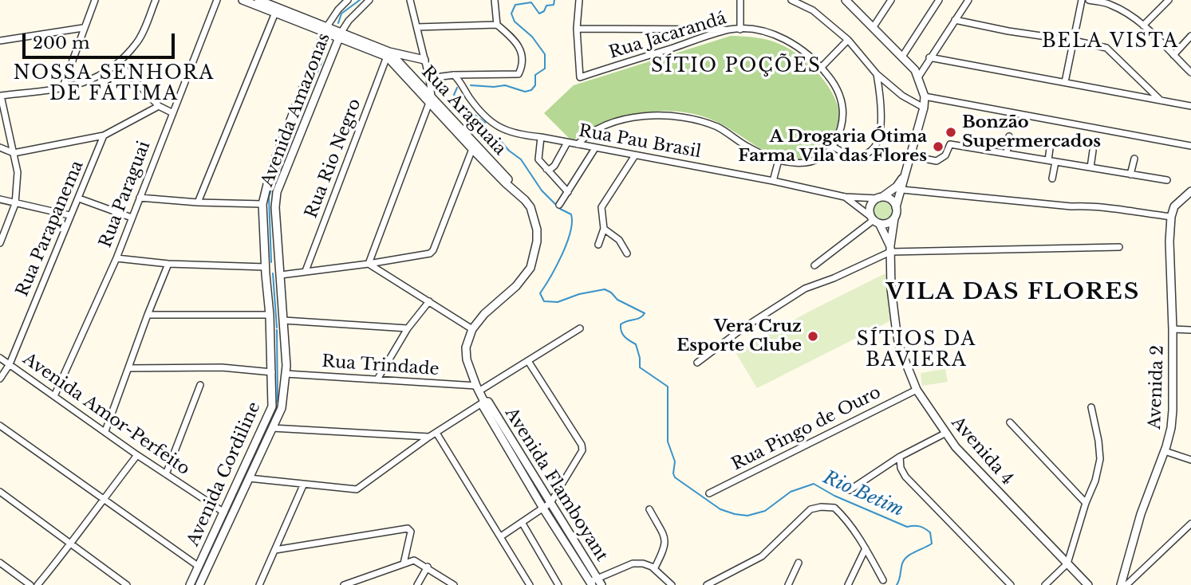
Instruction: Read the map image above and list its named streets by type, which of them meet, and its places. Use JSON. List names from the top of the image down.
{
  "streets": {
    "street": [
      "Rua Jacarandá",
      "Avenida Amazonas",
      "Rua Araguaia",
      "Rua Pau Brasil",
      "Rua Rio Negro",
      "Rua Paraguai",
      "Rua Parapanema",
      "Rua Trindade",
      "Avenida 2",
      "Avenida Amor-Perfeito",
      "Rua Pingo de Ouro",
      "Avenida 4",
      "Avenida Cordiline",
      "Avenida Flamboyant"
    ]
  },
  "crossings": [
    ["Avenida Amazonas", "Rua Trindade"],
    ["Avenida Amazonas", "Avenida Cordiline"],
    ["Rua Araguaia", "Rua Rio Negro"],
    ["Rua Araguaia", "Avenida Flamboyant"],
    ["Rua Pau Brasil", "Avenida 4"],
    ["Rua Paraguai", "Avenida Amor-Perfeito"],
    ["Rua Parapanema", "Avenida Amor-Perfeito"],
    ["Rua Trindade", "Avenida Cordiline"],
    ["Rua Trindade", "Avenida Flamboyant"],
    ["Avenida Amor-Perfeito", "Avenida Cordiline"],
    ["Rua Pingo de Ouro", "Avenida 4"]
  ],
  "districts": [
    "BELA VISTA",
    "SÍTIO POÇÕES",
    "NOSSA SENHORA DE FÁTIMA",
    "VILA DAS FLORES",
    "SÍTIOS DA BAVIERA"
  ],
  "water": ["Rio Betim"],
  "places": ["Bonzão Supermercados", "A Drogaria Ótima Farma Vila das Flores", "Vera Cruz Esporte Clube"],
  "scale_bar": "200 m"
}
